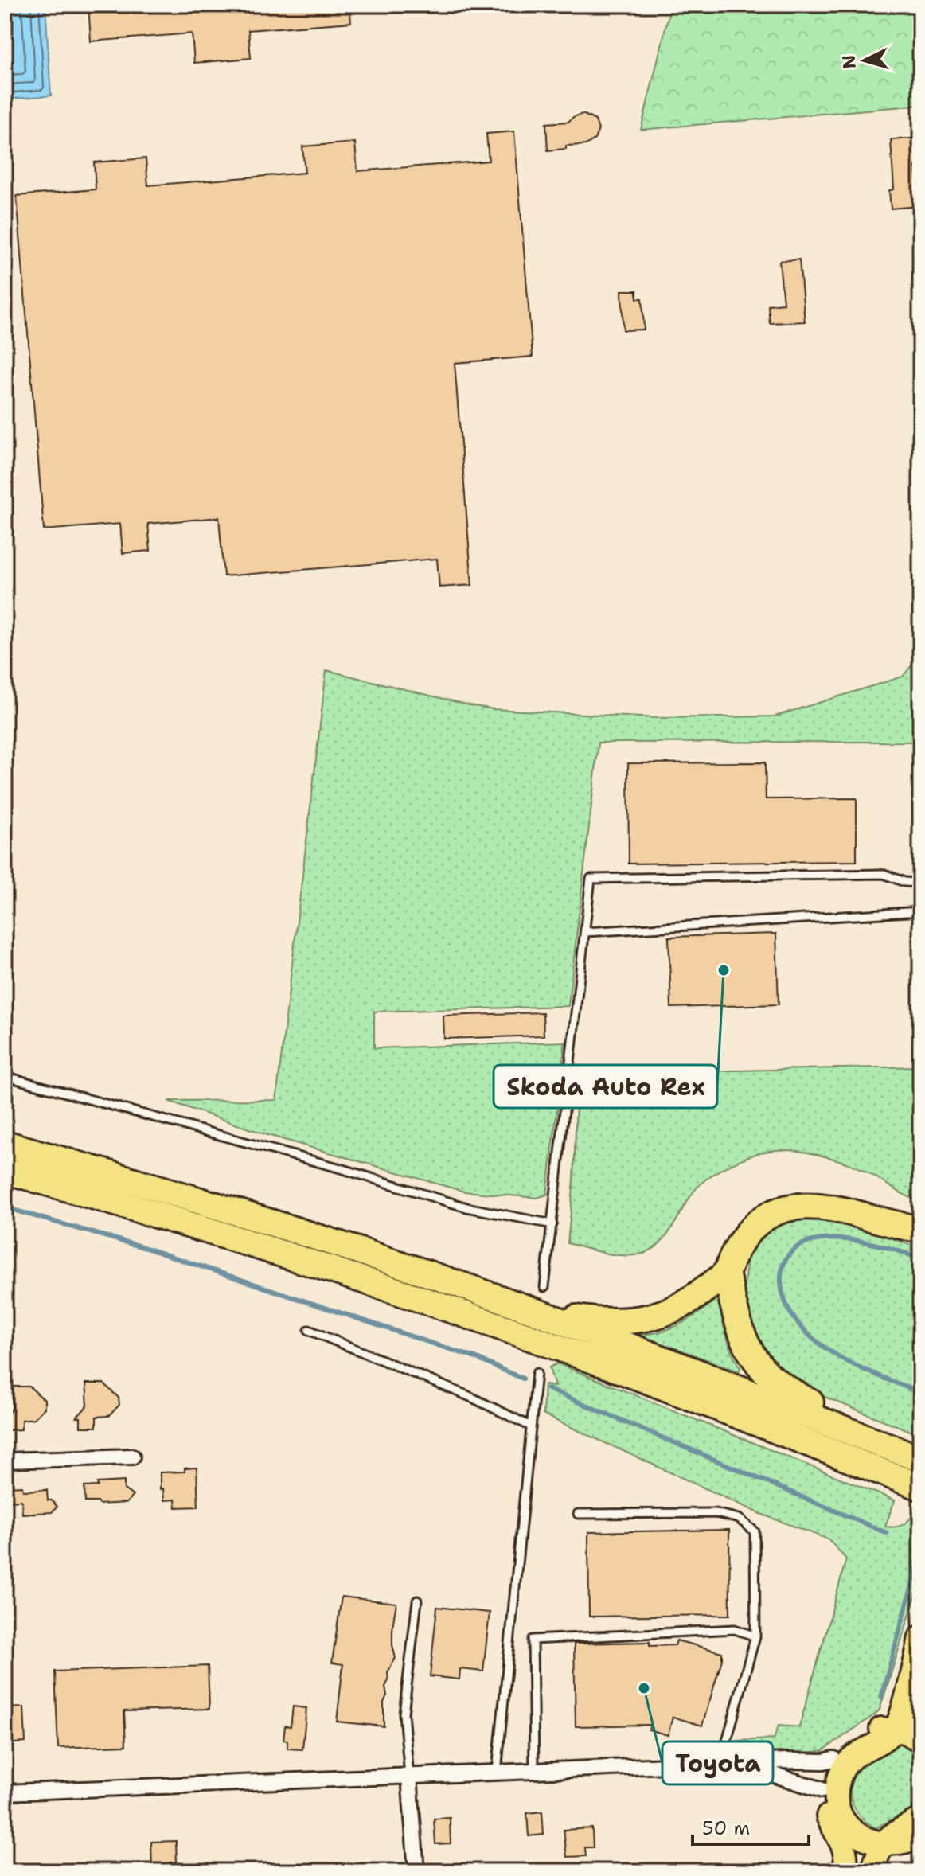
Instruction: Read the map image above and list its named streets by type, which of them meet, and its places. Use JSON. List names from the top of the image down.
{
  "places": ["Skoda Auto Rex", "Toyota"],
  "scale_bar": "50 m",
  "north": "left"
}
